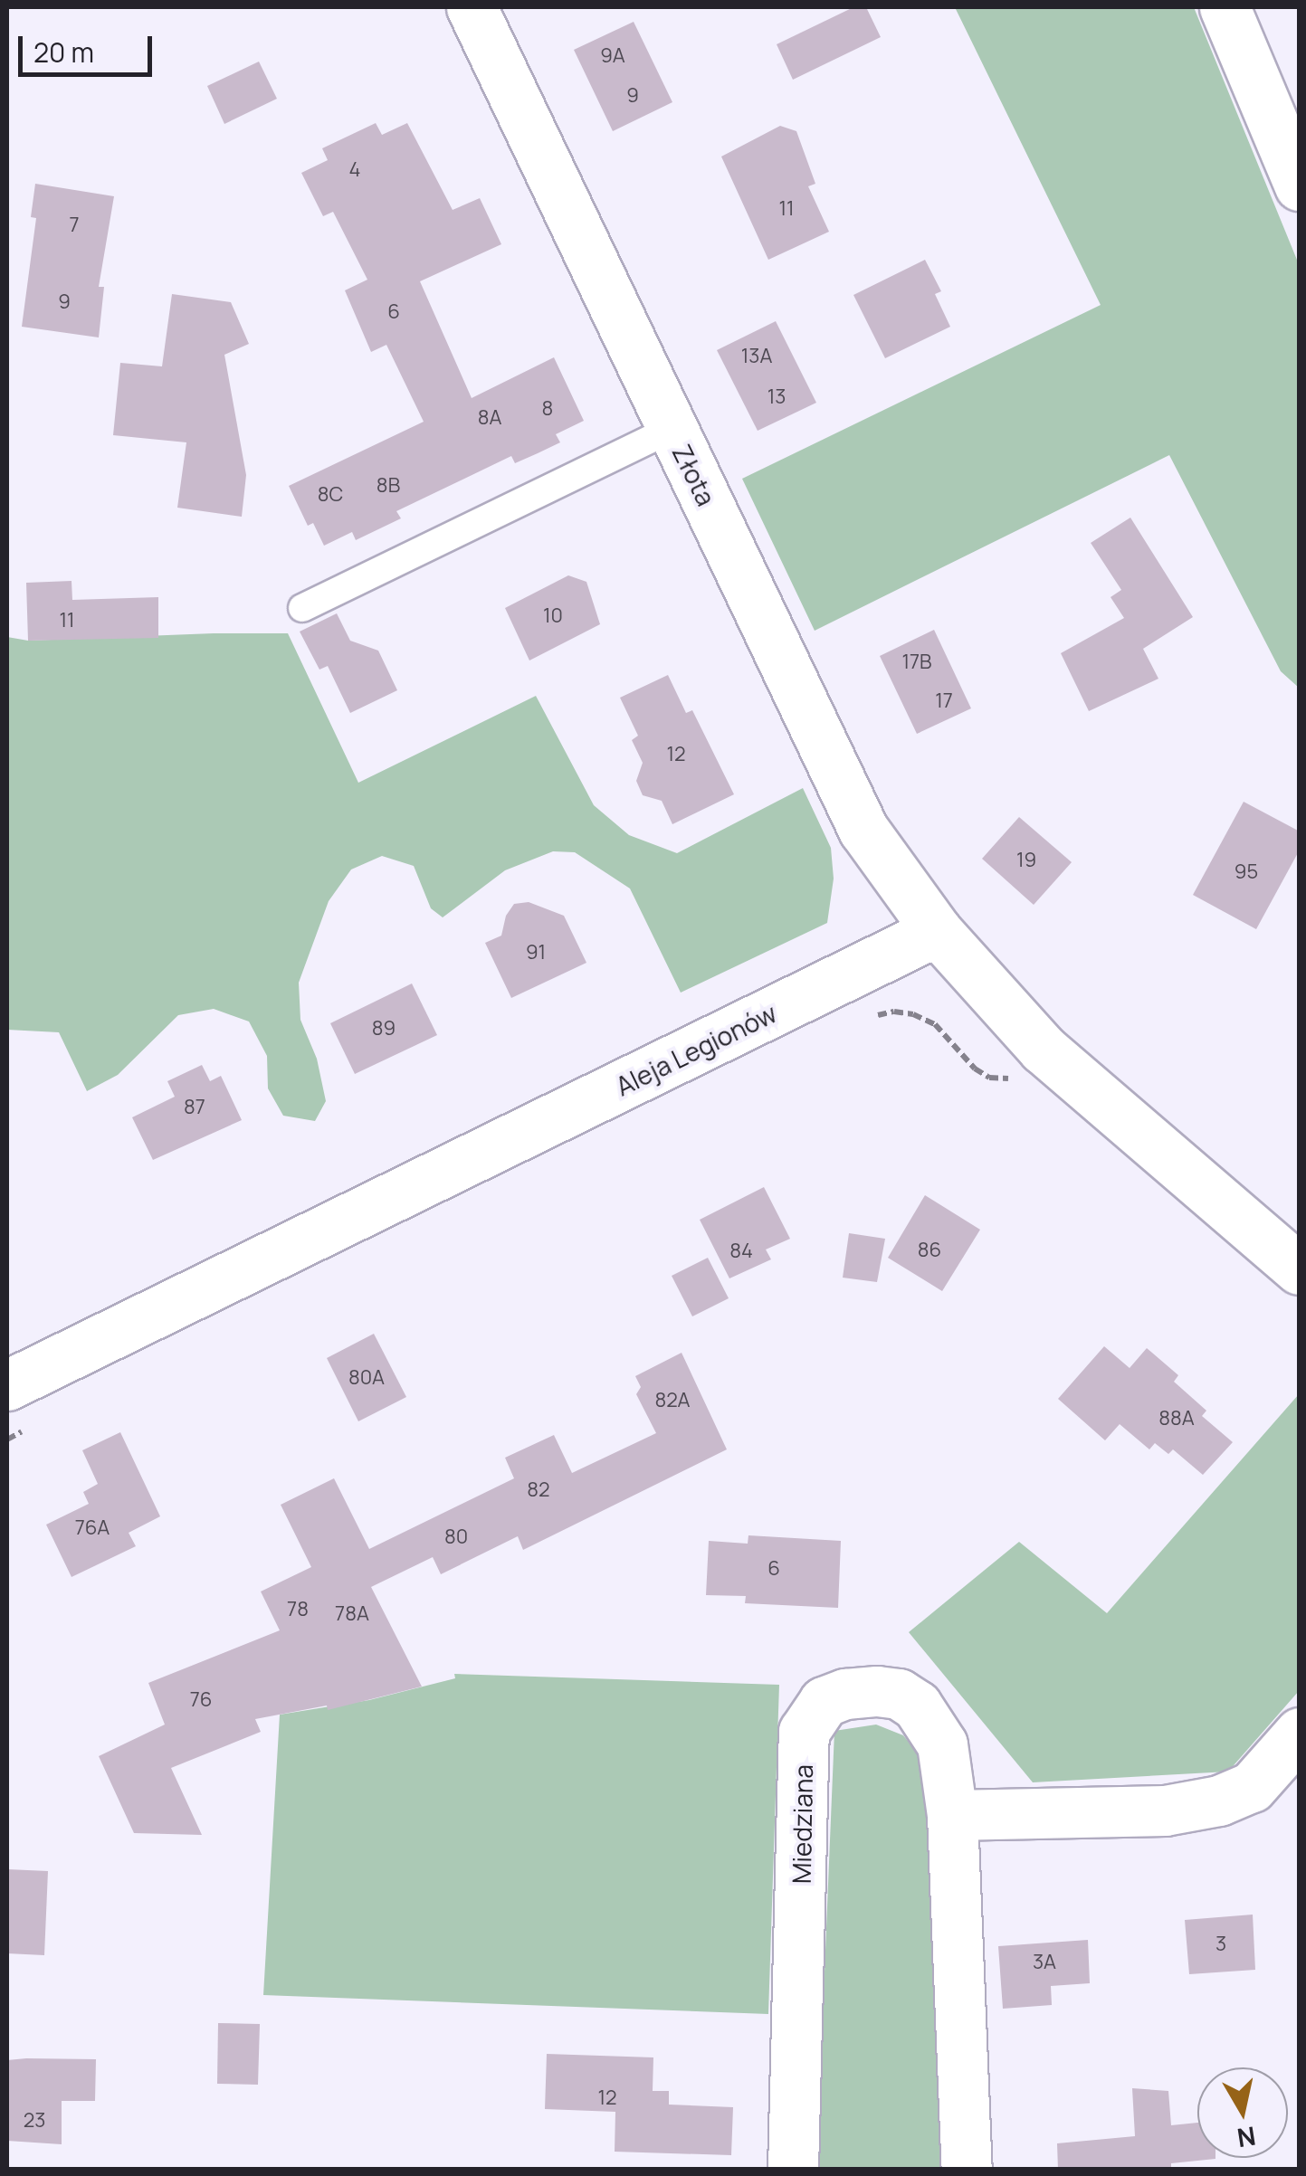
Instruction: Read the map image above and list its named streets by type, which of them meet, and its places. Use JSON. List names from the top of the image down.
{
  "streets": {
    "street": ["Złota", "Aleja Legionów", "Miedziana"]
  },
  "crossings": [
    ["Złota", "Aleja Legionów"]
  ],
  "house_numbers": [
    "9A",
    "9",
    "4",
    "11",
    "7",
    "9",
    "6",
    "13A",
    "13",
    "8",
    "8A",
    "8B",
    "8C",
    "10",
    "11",
    "17B",
    "17",
    "12",
    "19",
    "95",
    "91",
    "89",
    "87",
    "86",
    "84",
    "80A",
    "82A",
    "88A",
    "82",
    "76A",
    "80",
    "6",
    "78",
    "78A",
    "76",
    "3",
    "3A",
    "12",
    "23"
  ],
  "scale_bar": "20 m",
  "north": "bottom"
}
